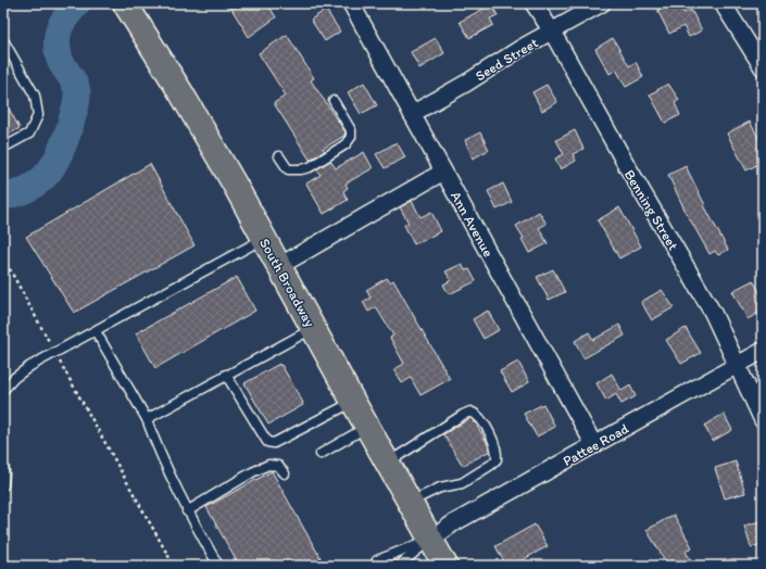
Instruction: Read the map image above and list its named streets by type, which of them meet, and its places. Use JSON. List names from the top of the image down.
{
  "streets": {
    "main road": ["South Broadway"],
    "street": [
      "Seed Street",
      "Benning Street",
      "Ann Avenue",
      "Pattee Road"
    ]
  },
  "crossings": [
    ["Seed Street", "Benning Street"],
    ["Seed Street", "Ann Avenue"],
    ["Benning Street", "Pattee Road"],
    ["Ann Avenue", "Pattee Road"],
    ["South Broadway", "Pattee Road"]
  ]
}
